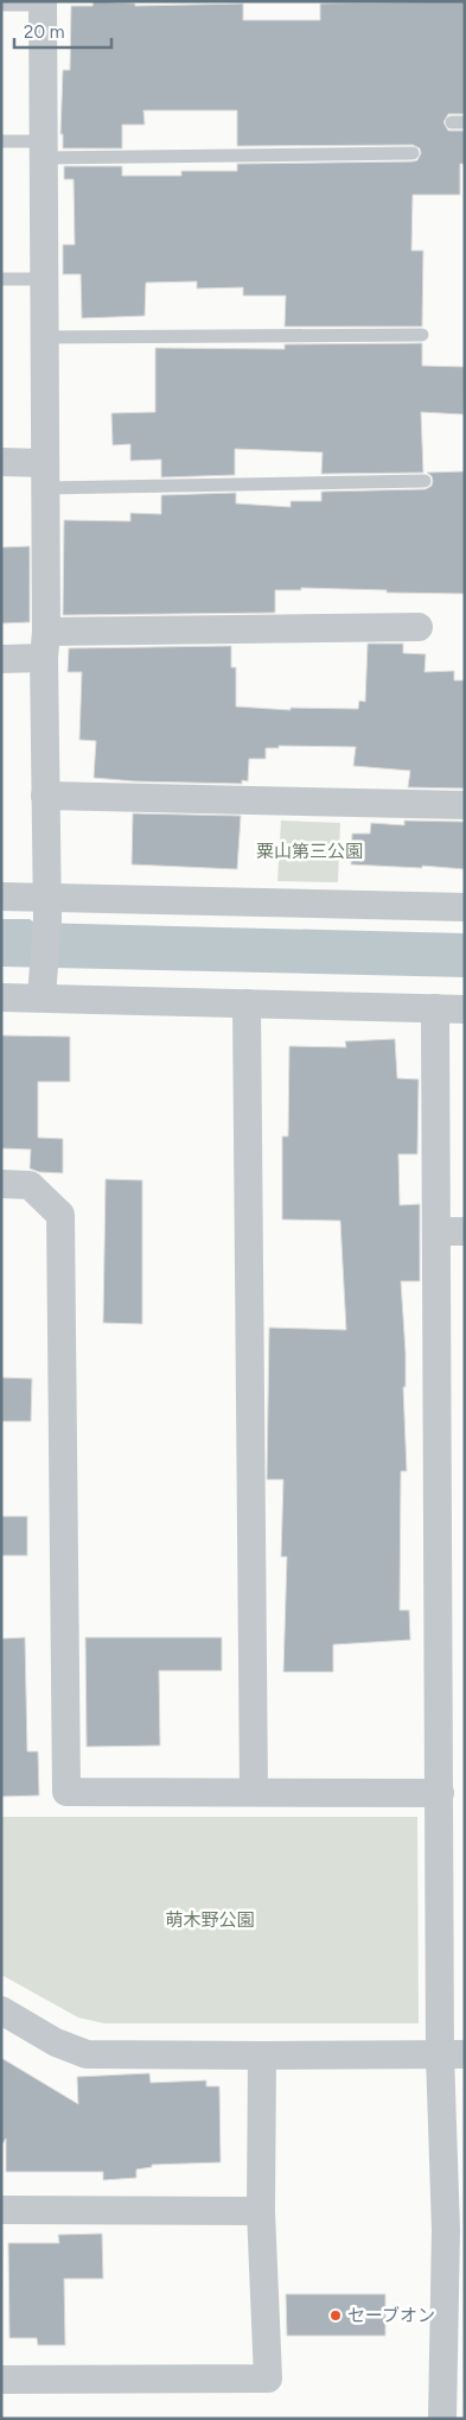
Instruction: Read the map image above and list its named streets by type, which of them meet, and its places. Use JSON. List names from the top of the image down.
{
  "parks": ["粟山第三公園", "萌木野公園"],
  "places": ["セーブオン"],
  "scale_bar": "20 m"
}
